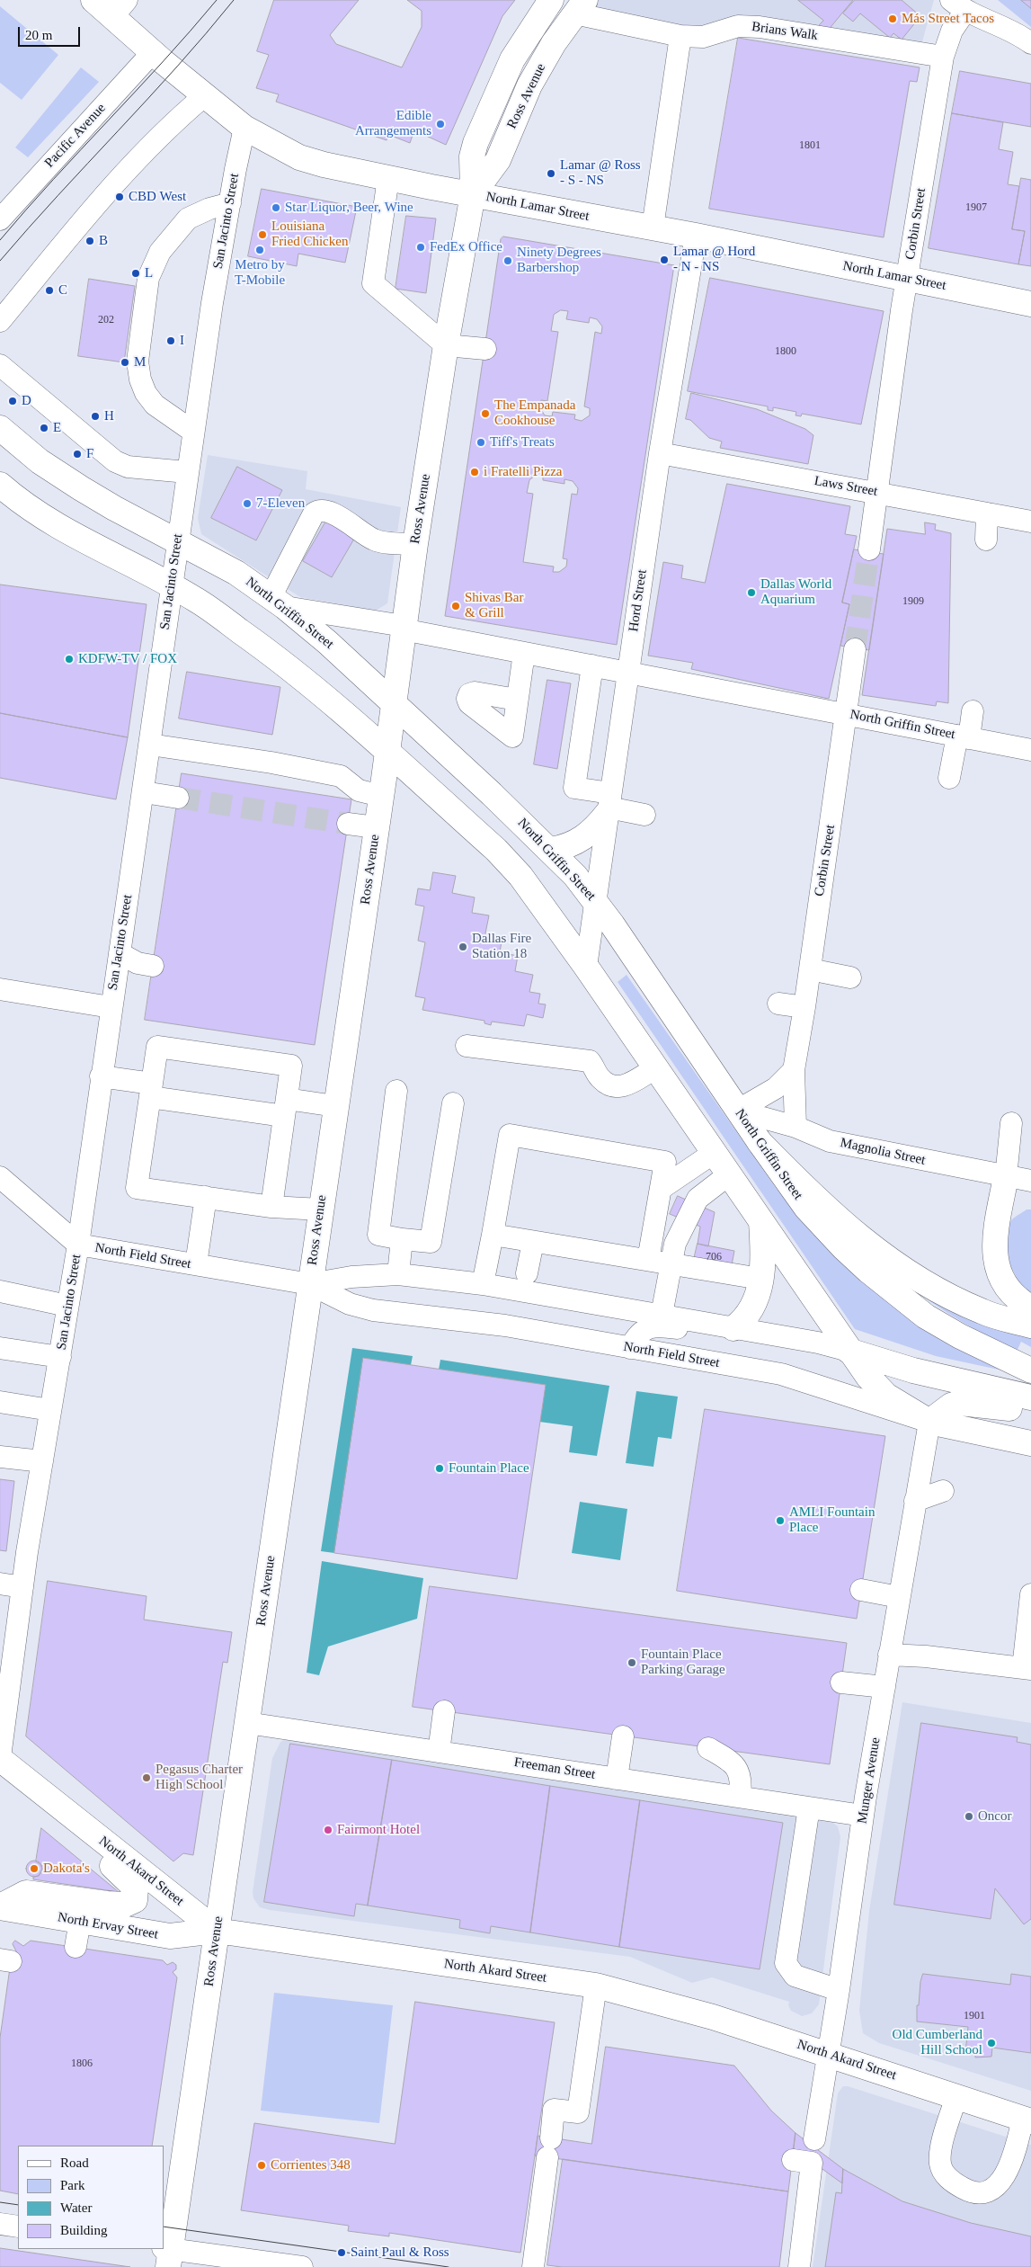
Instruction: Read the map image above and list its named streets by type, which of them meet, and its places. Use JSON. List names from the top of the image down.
{
  "streets": {
    "main road": [
      "Ross Avenue",
      "North Lamar Street",
      "North Griffin Street",
      "North Field Street",
      "North Akard Street",
      "North Ervay Street"
    ],
    "street": [
      "Brians Walk",
      "Pacific Avenue",
      "San Jacinto Street",
      "Corbin Street",
      "Laws Street",
      "Hord Street",
      "Magnolia Street",
      "Freeman Street",
      "Munger Avenue"
    ]
  },
  "crossings": [
    ["Brians Walk", "Ross Avenue"],
    ["Brians Walk", "Corbin Street"],
    ["Ross Avenue", "North Lamar Street"],
    ["Ross Avenue", "North Griffin Street"],
    ["Ross Avenue", "North Field Street"],
    ["Ross Avenue", "Freeman Street"],
    ["Ross Avenue", "North Akard Street"],
    ["Ross Avenue", "North Ervay Street"],
    ["Pacific Avenue", "North Lamar Street"],
    ["North Lamar Street", "San Jacinto Street"],
    ["North Lamar Street", "Corbin Street"],
    ["North Lamar Street", "Hord Street"],
    ["San Jacinto Street", "North Griffin Street"],
    ["San Jacinto Street", "North Field Street"],
    ["San Jacinto Street", "North Akard Street"],
    ["Corbin Street", "Laws Street"],
    ["Corbin Street", "North Griffin Street"],
    ["Corbin Street", "Magnolia Street"],
    ["Laws Street", "Hord Street"],
    ["Hord Street", "North Griffin Street"],
    ["North Griffin Street", "Magnolia Street"],
    ["North Field Street", "Munger Avenue"],
    ["Freeman Street", "Munger Avenue"],
    ["Munger Avenue", "North Akard Street"],
    ["North Akard Street", "North Ervay Street"]
  ],
  "places": [
    "Más Street Tacos",
    "Edible Arrangements",
    "Lamar @ Ross - S - NS",
    "CBD West",
    "Star Liquor, Beer, Wine",
    "Louisiana Fried Chicken",
    "B",
    "FedEx Office",
    "Metro by T-Mobile",
    "Lamar @ Hord - N - NS",
    "Ninety Degrees Barbershop",
    "L",
    "C",
    "I",
    "M",
    "D",
    "The Empanada Cookhouse",
    "H",
    "E",
    "Tiff's Treats",
    "F",
    "i Fratelli Pizza",
    "7-Eleven",
    "Dallas World Aquarium",
    "Shivas Bar & Grill",
    "KDFW-TV / FOX",
    "Dallas Fire Station 18",
    "Fountain Place",
    "AMLI Fountain Place",
    "Fountain Place Parking Garage",
    "Pegasus Charter High School",
    "Oncor",
    "Fairmont Hotel",
    "Dakota's",
    "Old Cumberland Hill School",
    "Corrientes 348",
    "Saint Paul & Ross"
  ],
  "house_numbers": [
    "1801",
    "1907",
    "202",
    "1800",
    "1909",
    "706",
    "1901",
    "1806"
  ],
  "legend": [
    "Road",
    "Park",
    "Water",
    "Building"
  ],
  "scale_bar": "20 m"
}
